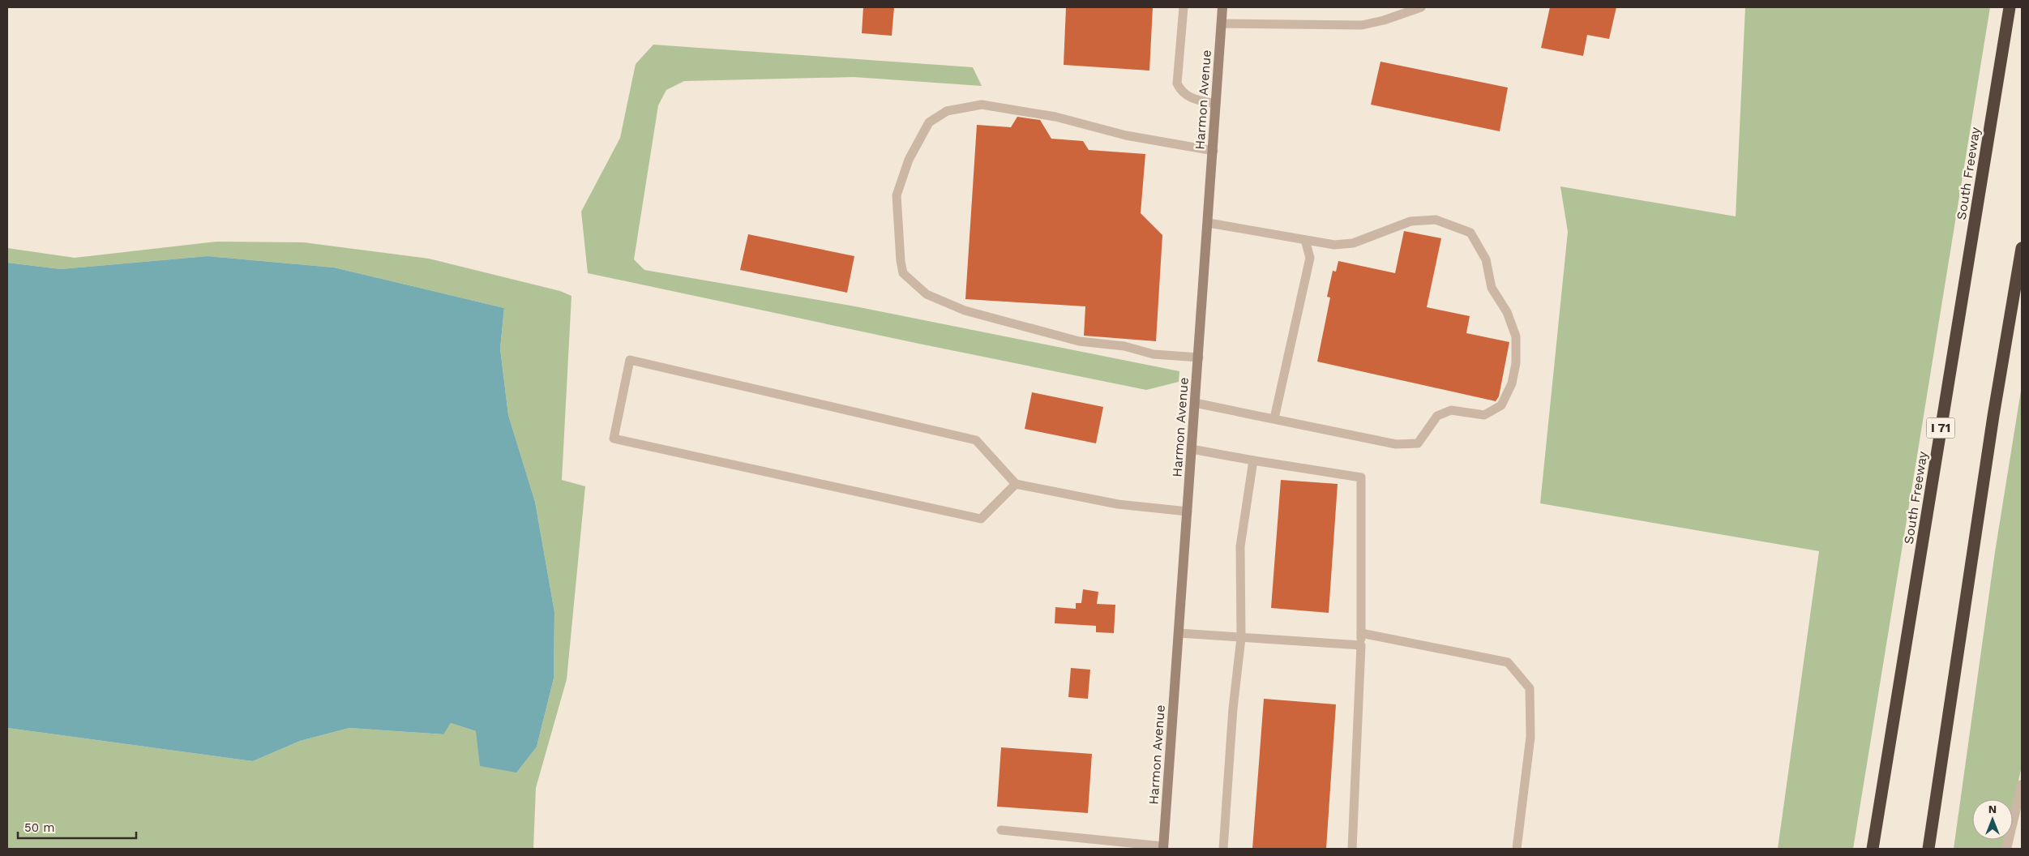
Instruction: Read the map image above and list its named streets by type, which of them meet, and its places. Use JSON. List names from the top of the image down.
{
  "streets": {
    "highway": ["South Freeway", "I 71"],
    "main road": ["Harmon Avenue"]
  },
  "scale_bar": "50 m",
  "north": "top"
}
